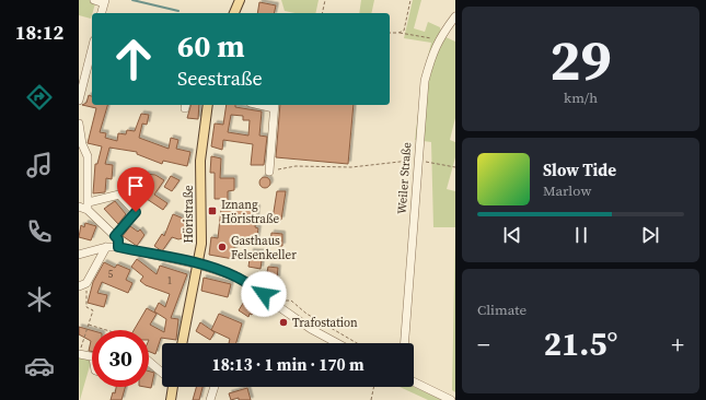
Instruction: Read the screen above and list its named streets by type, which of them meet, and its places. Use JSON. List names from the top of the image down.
{
  "streets": {
    "main road": ["Höristraße"],
    "street": ["Weiler Straße"]
  },
  "places": {
    "transit": ["Iznang Höristraße"],
    "other": ["Gasthaus Felsenkeller", "Trafostation"]
  },
  "house_numbers": ["5", "1"],
  "page": {
    "tabs": "18:12",
    "tile": [
      ["29", "km/h"],
      "Climate"
    ],
    "turn": ["60 m", "Seestraße"],
    "song": ["Slow Tide", "Marlow"],
    "heat": ["−", "21.5°", "+"],
    "limit": "30",
    "trip": "18:13 · 1 min · 170 m"
  }
}
